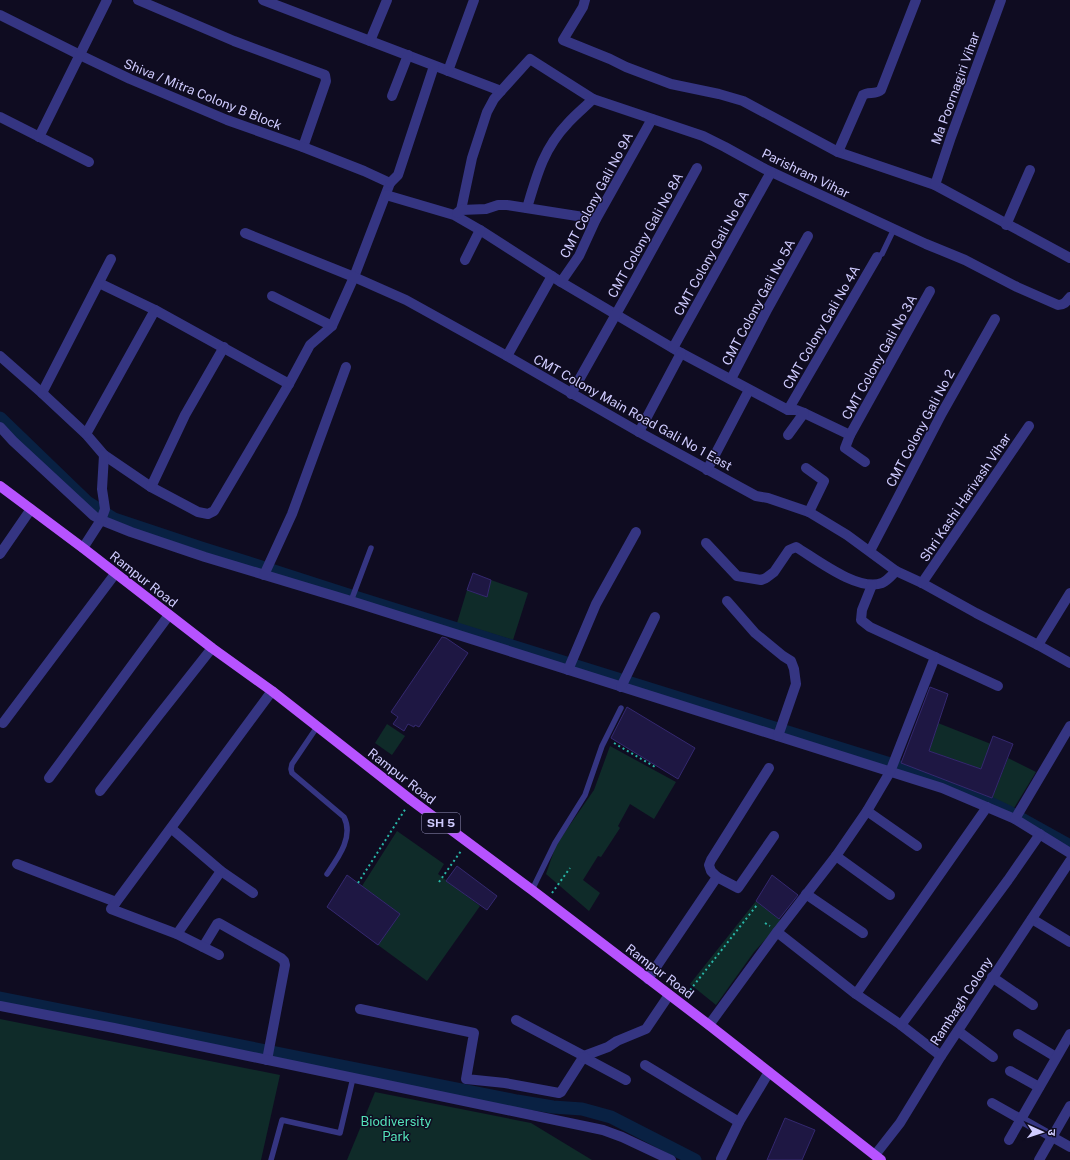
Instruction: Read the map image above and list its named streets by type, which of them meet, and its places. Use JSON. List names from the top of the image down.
{
  "streets": {
    "main road": ["Rampur Road", "SH 5"],
    "street": [
      "Ma Poornagiri Vihar",
      "Shiva / Mitra Colony B Block",
      "Parishram Vihar",
      "CMT Colony Gali No 9A",
      "CMT Colony Gali No 8A",
      "CMT Colony Gali No 6A",
      "CMT Colony Gali No 5A",
      "CMT Colony Gali No 4A",
      "CMT Colony Gali No 3A",
      "CMT Colony Main Road Gali No 1 East",
      "CMT Colony Gali No 2",
      "Shri Kashi Harivash Vihar",
      "Rambagh Colony"
    ]
  },
  "crossings": [
    ["Parishram Vihar", "CMT Colony Gali No 9A"],
    ["Parishram Vihar", "CMT Colony Gali No 6A"],
    ["CMT Colony Gali No 8A", "CMT Colony Main Road Gali No 1 East"],
    ["CMT Colony Gali No 6A", "CMT Colony Main Road Gali No 1 East"],
    ["CMT Colony Main Road Gali No 1 East", "CMT Colony Gali No 2"],
    ["CMT Colony Main Road Gali No 1 East", "Shri Kashi Harivash Vihar"],
    ["Rampur Road", "Rambagh Colony"]
  ],
  "parks": ["Biodiversity Park"],
  "north": "right"
}
